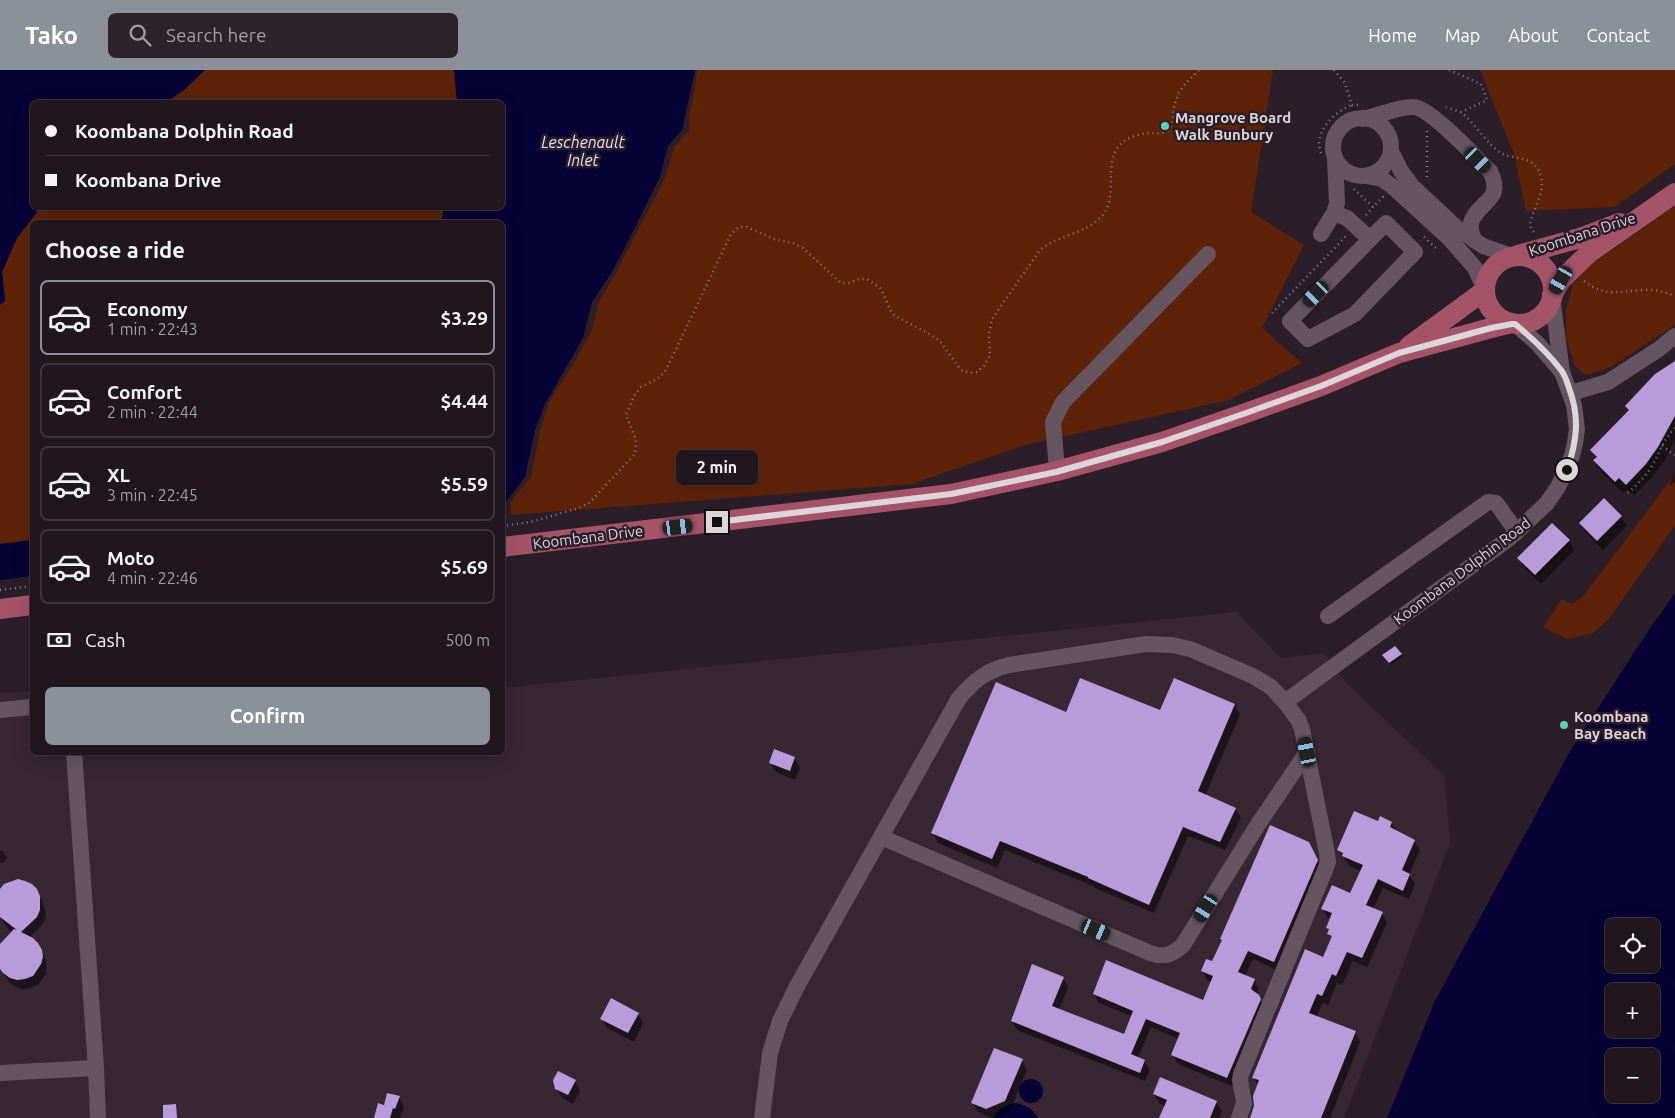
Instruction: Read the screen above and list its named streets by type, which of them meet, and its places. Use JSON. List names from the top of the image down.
{
  "streets": {
    "main road": ["Koombana Drive"],
    "street": ["Koombana Dolphin Road"]
  },
  "crossings": [
    ["Koombana Drive", "Koombana Dolphin Road"]
  ],
  "water": ["Leschenault Inlet"],
  "places": ["Mangrove Board Walk Bunbury", "Koombana Bay Beach"],
  "page": {
    "header": "Tako",
    "search": "Search here",
    "nav": [
      "Home",
      "Map",
      "About",
      "Contact"
    ],
    "banner": ["Koombana Dolphin Road", "Koombana Drive"],
    "heading": "Choose a ride",
    "list": [
      {
        "name": "Economy",
        "note": "1 min · 22:43",
        "value": "$3.29"
      },
      {
        "name": "Comfort",
        "note": "2 min · 22:44",
        "value": "$4.44"
      },
      {
        "name": "XL",
        "note": "3 min · 22:45",
        "value": "$5.59"
      },
      {
        "name": "Moto",
        "note": "4 min · 22:46",
        "value": "$5.69"
      }
    ],
    "bubble": "2 min",
    "pay": ["Cash", "500 m"],
    "buttons": "Confirm",
    "map_buttons": ["+", "−"]
  }
}
